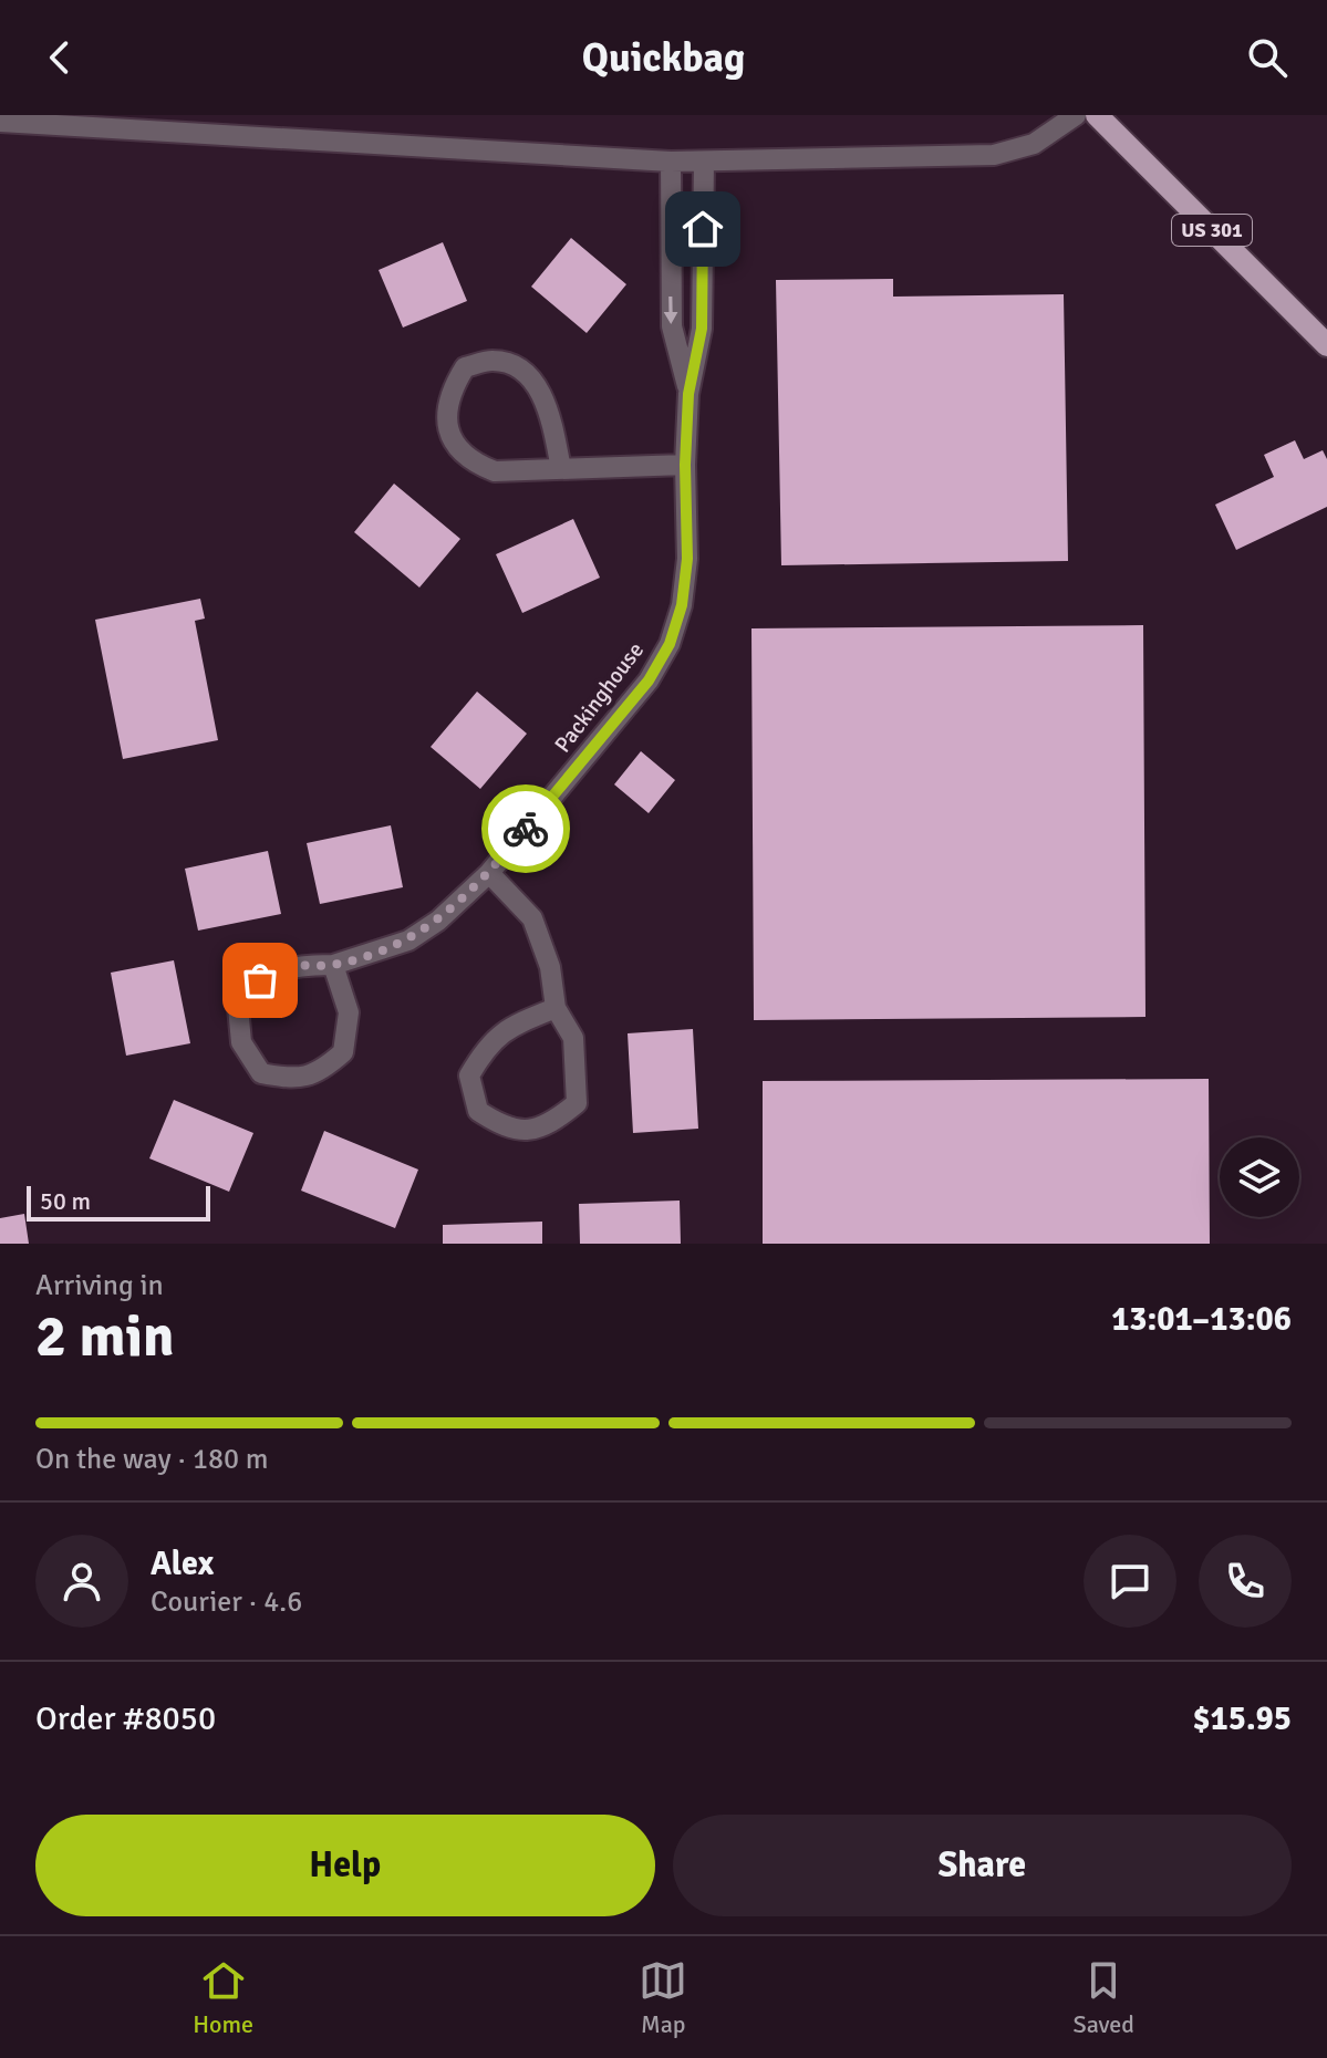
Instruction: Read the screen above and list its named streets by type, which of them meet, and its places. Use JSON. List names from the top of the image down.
{
  "streets": {
    "main road": ["US 301"],
    "street": ["Packinghouse"]
  },
  "scale_bar": "50 m",
  "page": {
    "header": "Quickbag",
    "scale": "50 m",
    "heading": ["2 min", "Arriving in", "13:01–13:06"],
    "panel": [
      "Alex",
      "Courier · 4.6",
      "Order #8050",
      "$15.95"
    ],
    "bar": "On the way · 180 m",
    "buttons": ["Help", "Share"],
    "tabs": ["Home", "Map", "Saved"]
  }
}
